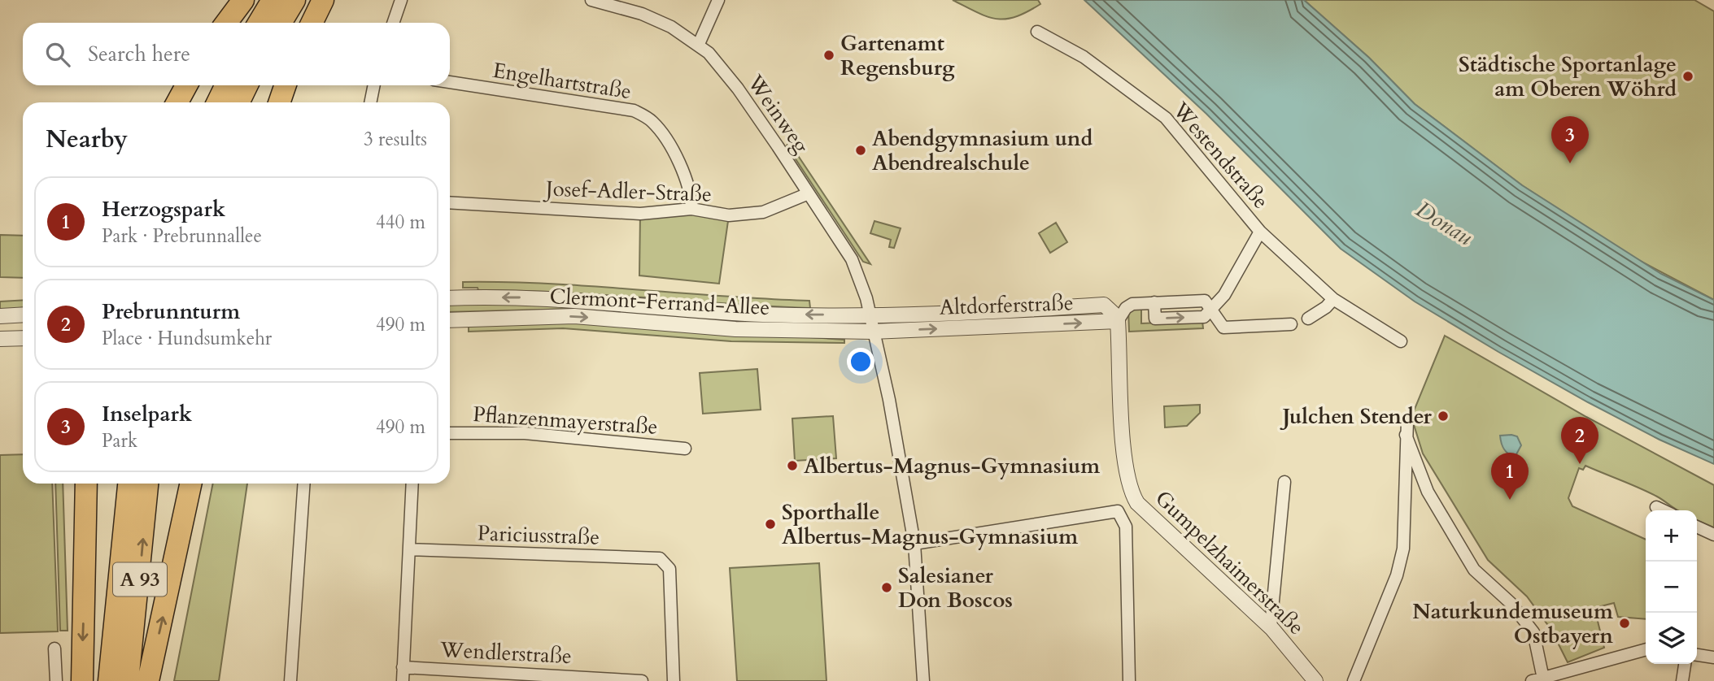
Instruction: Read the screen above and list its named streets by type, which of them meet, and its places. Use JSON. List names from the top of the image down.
{
  "streets": {
    "highway": ["A 93"],
    "street": [
      "Engelhartstraße",
      "Weinweg",
      "Westendstraße",
      "Josef-Adler-Straße",
      "Clermont-Ferrand-Allee",
      "Altdorferstraße",
      "Pflanzenmayerstraße",
      "Pariciusstraße",
      "Gumpelzhaimerstraße",
      "Wendlerstraße"
    ]
  },
  "crossings": [
    ["Engelhartstraße", "Josef-Adler-Straße"],
    ["Weinweg", "Josef-Adler-Straße"],
    ["Weinweg", "Clermont-Ferrand-Allee"],
    ["Weinweg", "Altdorferstraße"],
    ["Westendstraße", "Altdorferstraße"],
    ["Clermont-Ferrand-Allee", "Altdorferstraße"],
    ["Altdorferstraße", "Gumpelzhaimerstraße"]
  ],
  "water": ["Donau"],
  "places": [
    "Gartenamt Regensburg",
    "Städtische Sportanlage am Oberen Wöhrd",
    "Abendgymnasium und Abendrealschule",
    "Julchen Stender",
    "Albertus-Magnus-Gymnasium",
    "Sporthalle Albertus-Magnus-Gymnasium",
    "Salesianer Don Boscos",
    "Naturkundemuseum Ostbayern"
  ],
  "page": {
    "search": "Search here",
    "heading": ["Nearby", "3 results"],
    "pins": ["3", "2", "1"],
    "list": [
      {
        "mark": "1",
        "name": "Herzogspark",
        "note": "Park · Prebrunnallee",
        "value": "440 m"
      },
      {
        "mark": "2",
        "name": "Prebrunnturm",
        "note": "Place · Hundsumkehr",
        "value": "490 m"
      },
      {
        "mark": "3",
        "name": "Inselpark",
        "note": "Park",
        "value": "490 m"
      }
    ],
    "map_buttons": ["+", "−"]
  }
}
